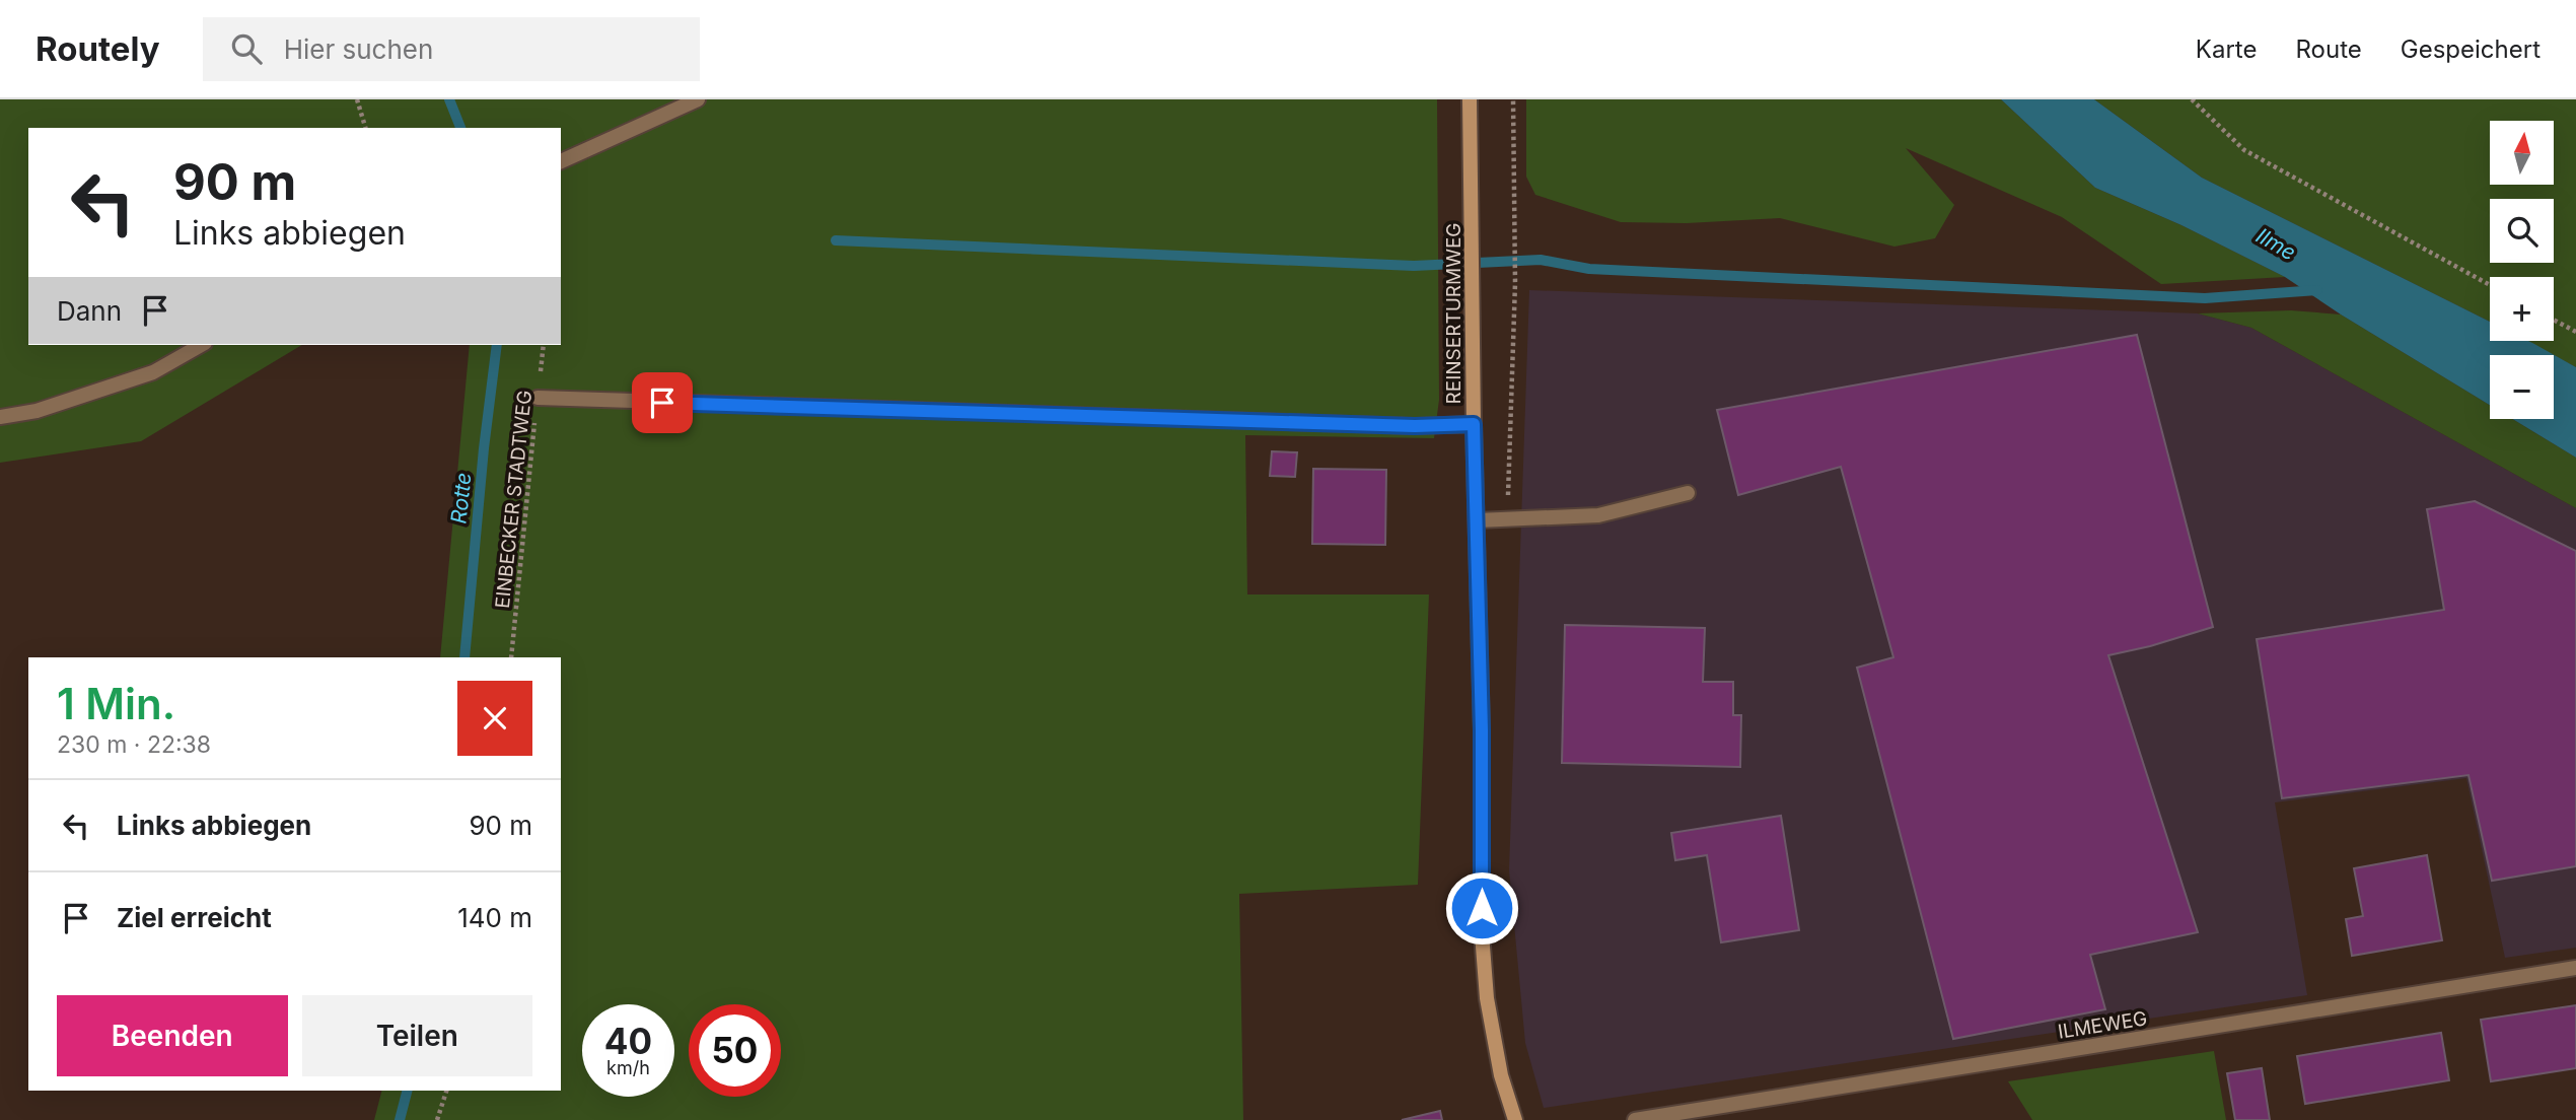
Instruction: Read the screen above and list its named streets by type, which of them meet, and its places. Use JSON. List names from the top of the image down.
{
  "streets": {
    "main road": ["REINSERTURMWEG"],
    "street": ["ILMEWEG"],
    "path": ["EINBECKER STADTWEG"]
  },
  "water": ["Ilme", "Rotte"],
  "north": "top",
  "page": {
    "header": "Routely",
    "search": "Hier suchen",
    "nav": ["Karte", "Route", "Gespeichert"],
    "map_buttons": ["+", "−"],
    "turn": ["90 m", "Links abbiegen"],
    "then": "Dann",
    "heading": ["1 Min.", "230 m · 22:38"],
    "list": [
      {
        "name": "Links abbiegen",
        "value": "90 m"
      },
      {
        "name": "Ziel erreicht",
        "value": "140 m"
      }
    ],
    "buttons": ["Beenden", "Teilen"],
    "speed": "40 km/h",
    "limit": "50"
  }
}
